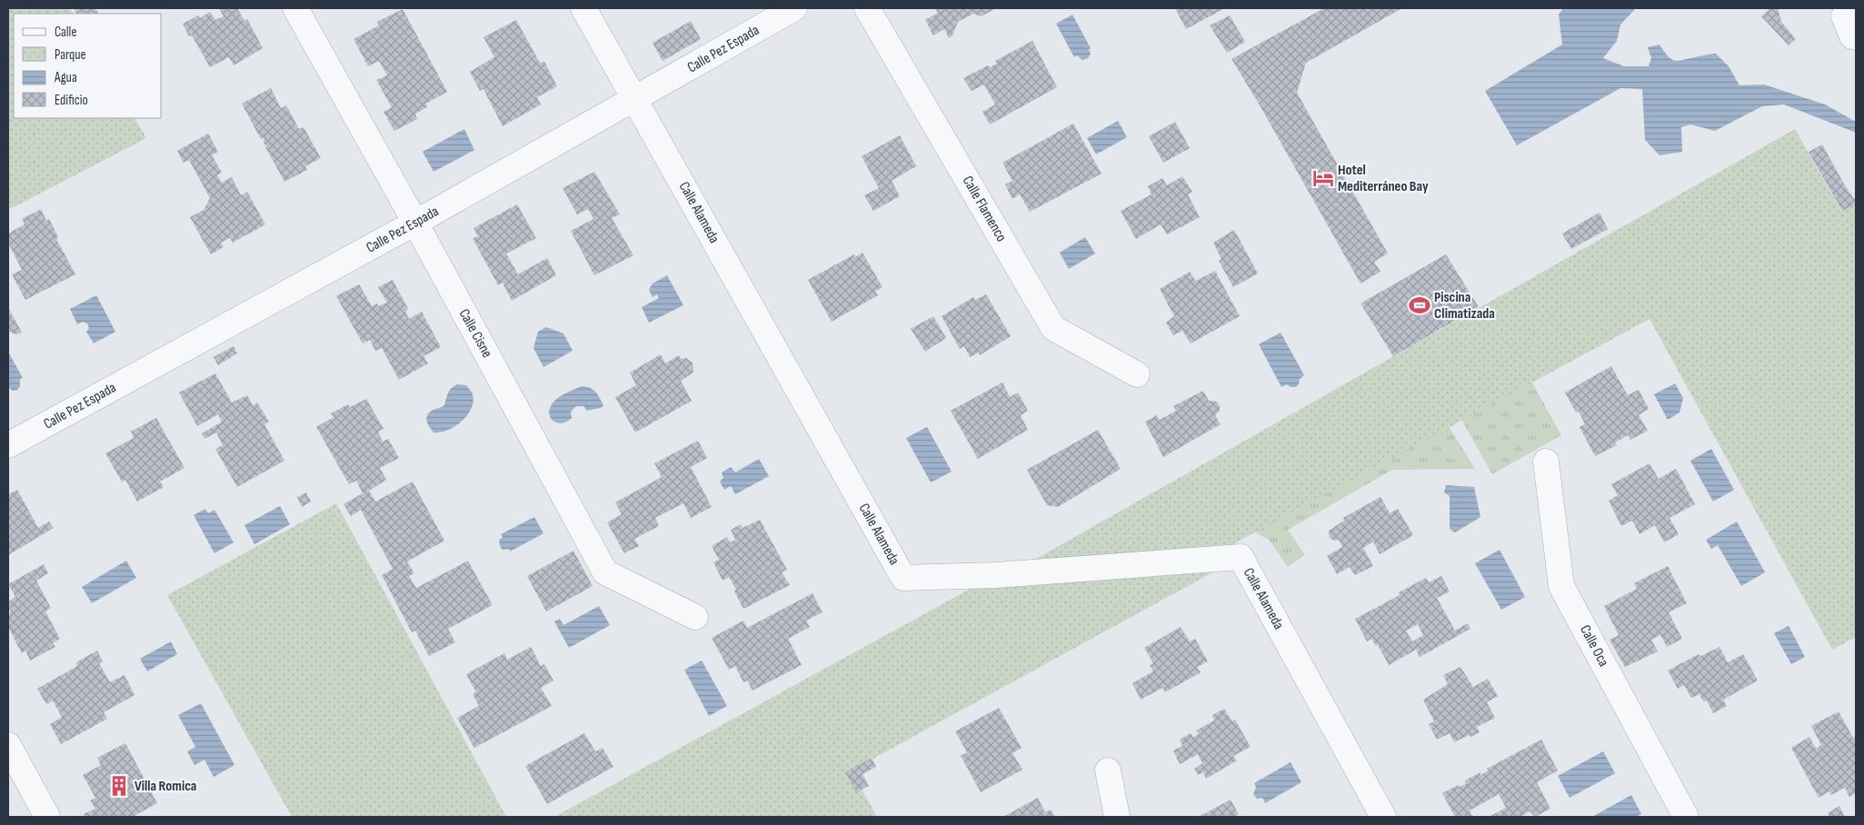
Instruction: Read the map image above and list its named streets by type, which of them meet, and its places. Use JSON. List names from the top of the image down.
{
  "streets": {
    "street": [
      "Calle Pez Espada",
      "Calle Flamenco",
      "Calle Alameda",
      "Calle Cisne",
      "Calle Oca"
    ]
  },
  "crossings": [
    ["Calle Pez Espada", "Calle Alameda"],
    ["Calle Pez Espada", "Calle Cisne"]
  ],
  "places": {
    "hotel": ["Hotel Mediterráneo Bay"],
    "sports": ["Piscina Climatizada"],
    "building": ["Villa Romica"]
  },
  "legend": [
    "Calle",
    "Parque",
    "Agua",
    "Edificio"
  ]
}
